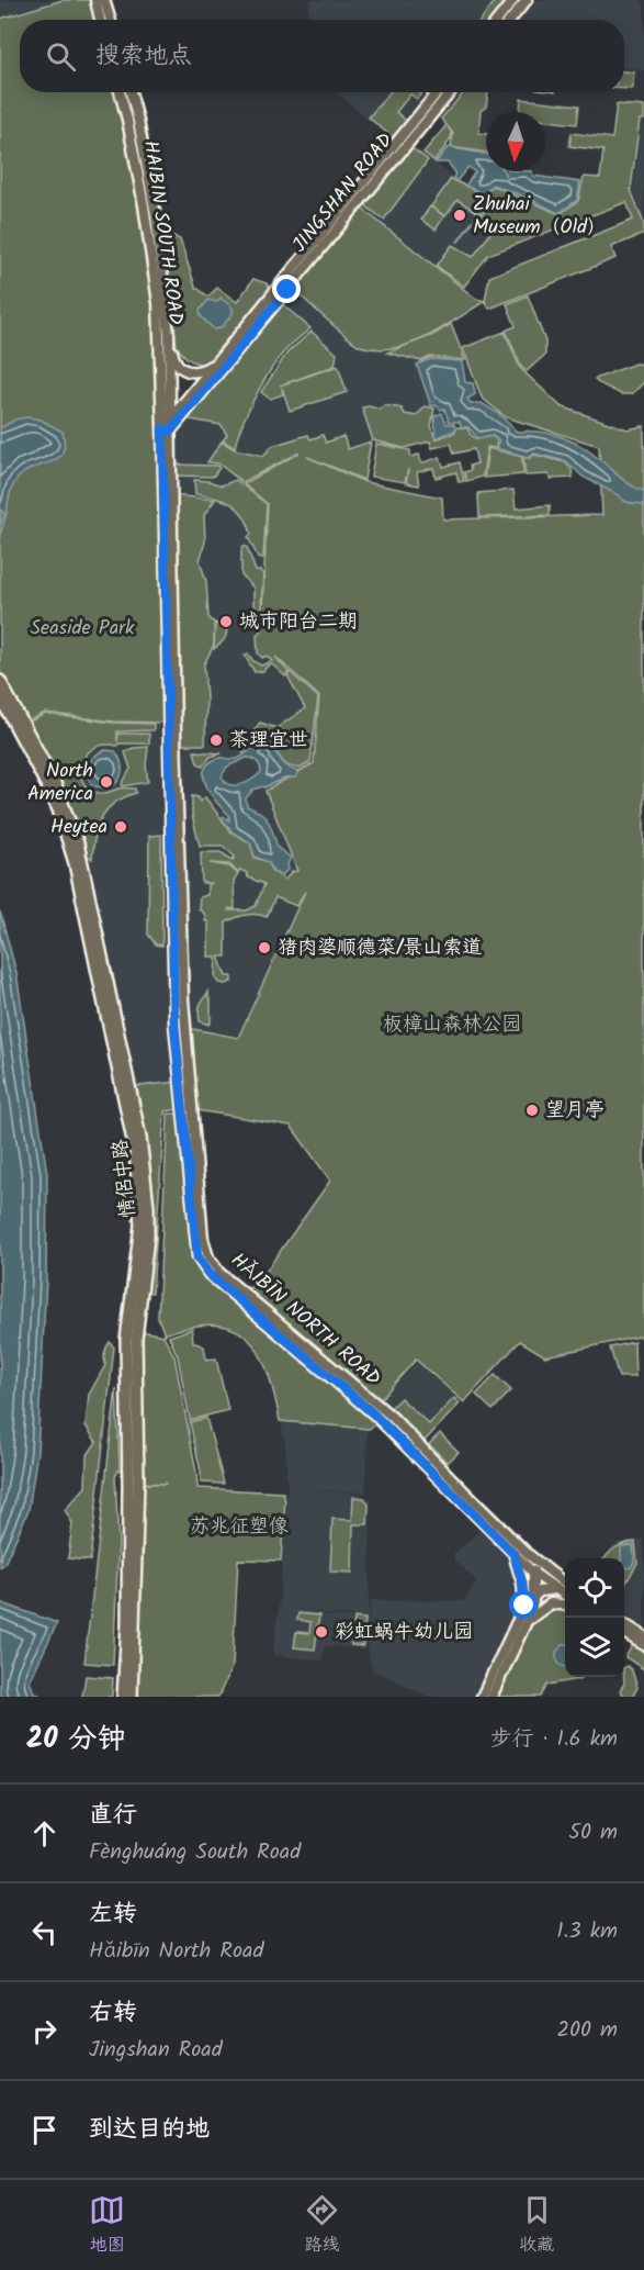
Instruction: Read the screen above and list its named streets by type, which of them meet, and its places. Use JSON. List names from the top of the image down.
{
  "streets": {
    "highway": ["情侶中路"],
    "main road": ["JINGSHAN ROAD", "HAIBIN SOUTH ROAD", "HǍIBĪN NORTH ROAD"]
  },
  "crossings": [
    ["JINGSHAN ROAD", "HAIBIN SOUTH ROAD"],
    ["JINGSHAN ROAD", "HǍIBĪN NORTH ROAD"],
    ["HAIBIN SOUTH ROAD", "HǍIBĪN NORTH ROAD"]
  ],
  "parks": ["Seaside Park", "板樟山森林公园", "苏兆征塑像"],
  "places": [
    "Zhuhai Museum（Old）",
    "城市阳台二期",
    "茶理宜世",
    "North America",
    "Heytea",
    "猪肉婆顺德菜/景山索道",
    "望月亭",
    "彩虹蜗牛幼儿园"
  ],
  "north": "bottom",
  "page": {
    "search": "搜索地点",
    "heading": ["20 分钟", "步行 · 1.6 km"],
    "list": [
      ["直行", "Fènghuáng South Road", "50 m"],
      ["左转", "Hǎibīn North Road", "1.3 km"],
      ["右转", "Jingshan Road", "200 m"],
      "到达目的地"
    ],
    "nav": ["地图", "路线", "收藏"]
  }
}
